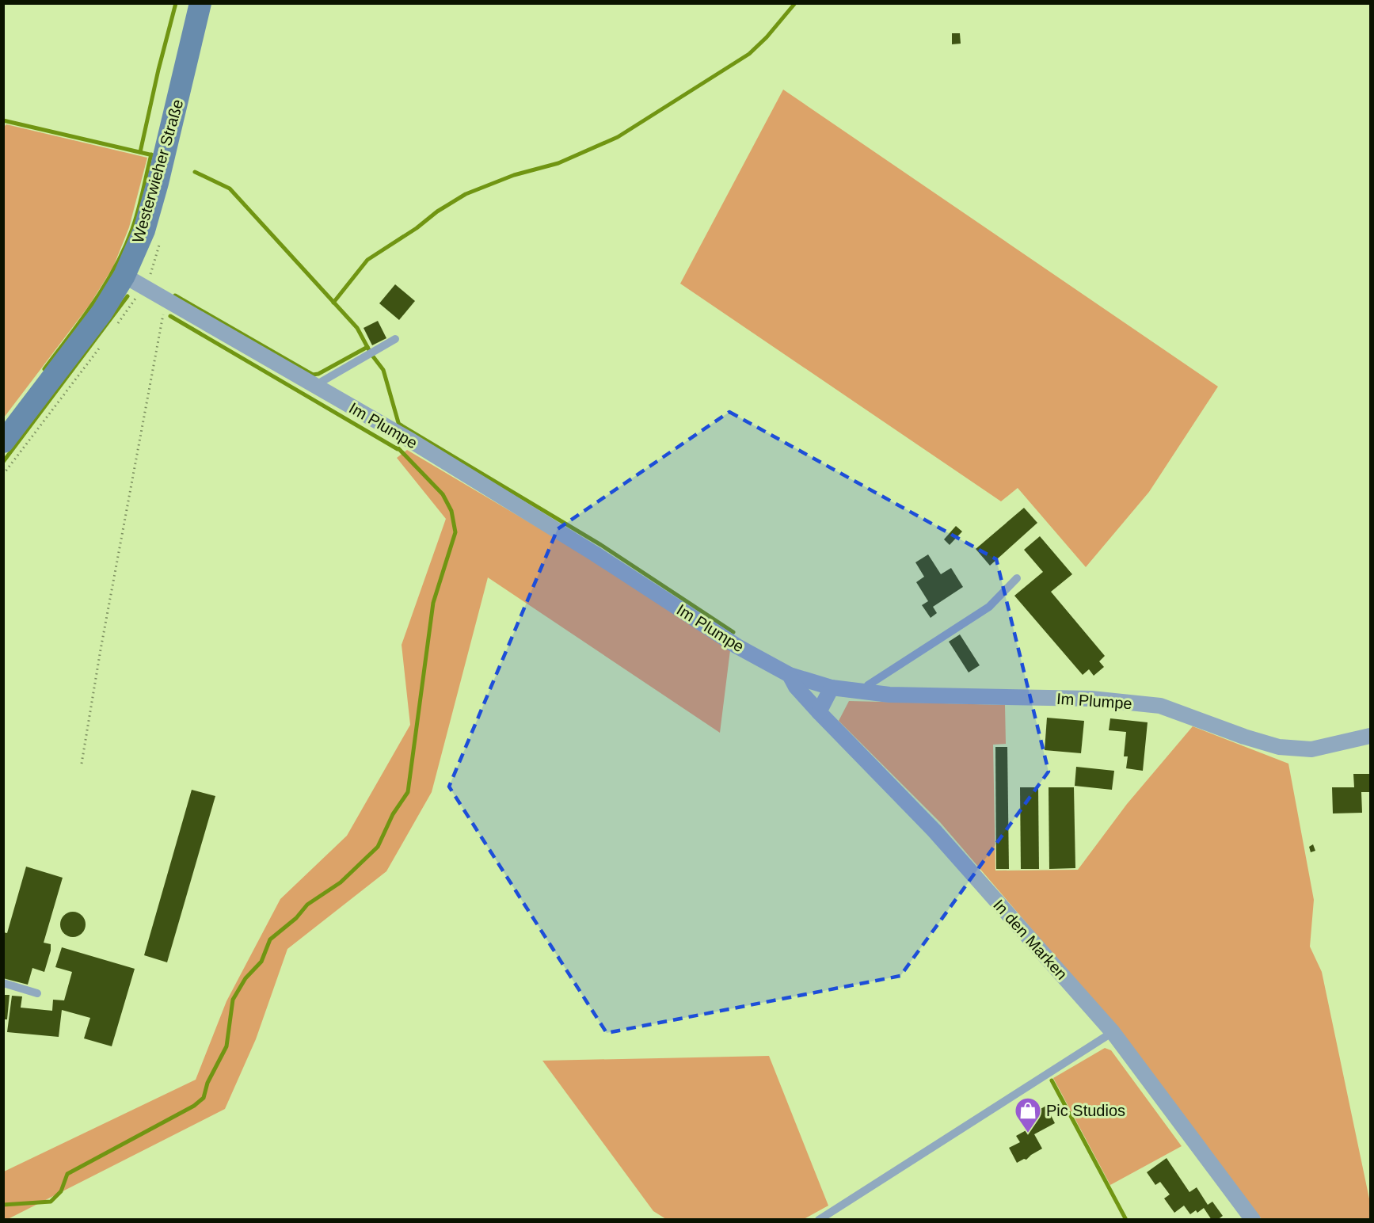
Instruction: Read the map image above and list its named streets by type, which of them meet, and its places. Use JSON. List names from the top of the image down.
{
  "streets": {
    "main road": ["Westerwieher Straße"],
    "street": ["Im Plumpe", "In den Marken"]
  },
  "crossings": [
    ["Westerwieher Straße", "Im Plumpe"],
    ["Im Plumpe", "In den Marken"]
  ],
  "places": {
    "shop": ["Pic Studios"]
  }
}
